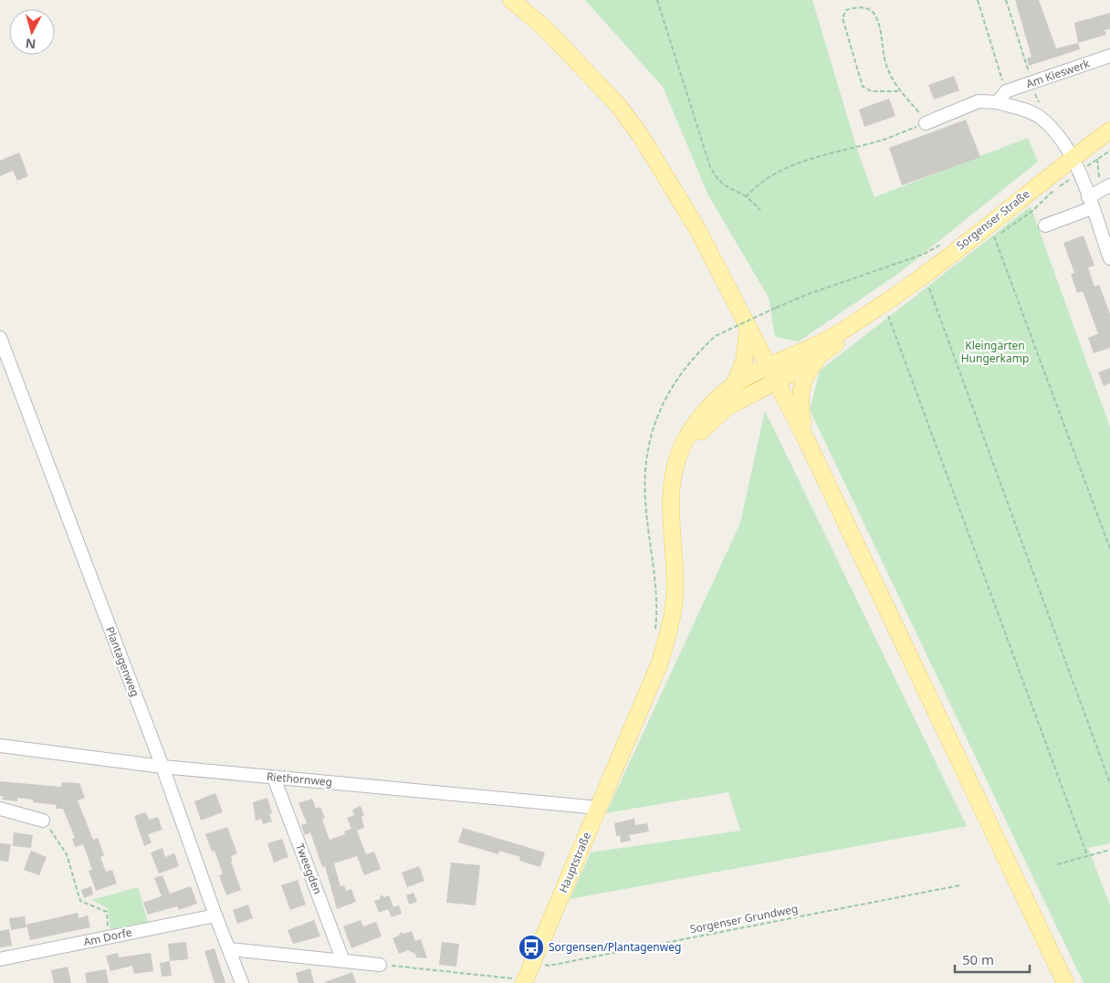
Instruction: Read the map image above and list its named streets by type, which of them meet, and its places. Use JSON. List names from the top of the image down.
{
  "streets": {
    "main road": ["Sorgenser Straße", "Hauptstraße"],
    "street": [
      "Am Kieswerk",
      "Plantagenweg",
      "Riethornweg",
      "Tweegden",
      "Am Dorfe"
    ],
    "path": ["Sorgenser Grundweg"]
  },
  "crossings": [
    ["Plantagenweg", "Riethornweg"],
    ["Plantagenweg", "Am Dorfe"],
    ["Riethornweg", "Hauptstraße"],
    ["Riethornweg", "Tweegden"],
    ["Hauptstraße", "Sorgenser Grundweg"]
  ],
  "parks": ["Kleingärten Hungerkamp"],
  "places": {
    "bus stop": ["Sorgensen/Plantagenweg"]
  },
  "scale_bar": "50 m",
  "north": "bottom"
}
